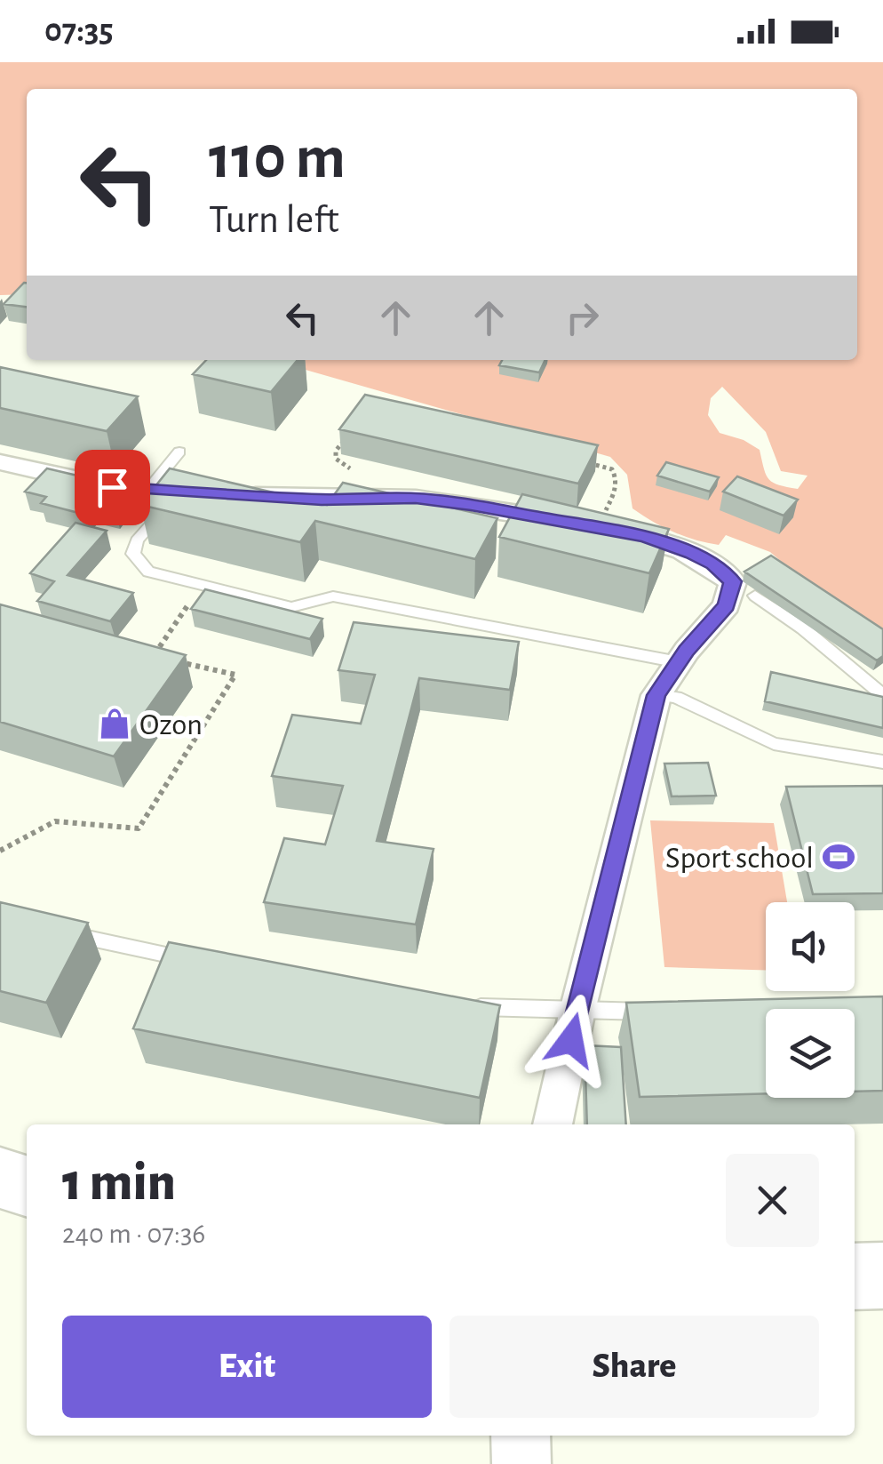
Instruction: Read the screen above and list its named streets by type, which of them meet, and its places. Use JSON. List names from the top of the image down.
{
  "places": {
    "shop": ["Ozon"],
    "sports": ["Sport school"]
  },
  "page": {
    "status": "07:35",
    "turn": ["110 m", "Turn left"],
    "heading": ["1 min", "240 m · 07:36"],
    "buttons": ["Exit", "Share"]
  }
}
